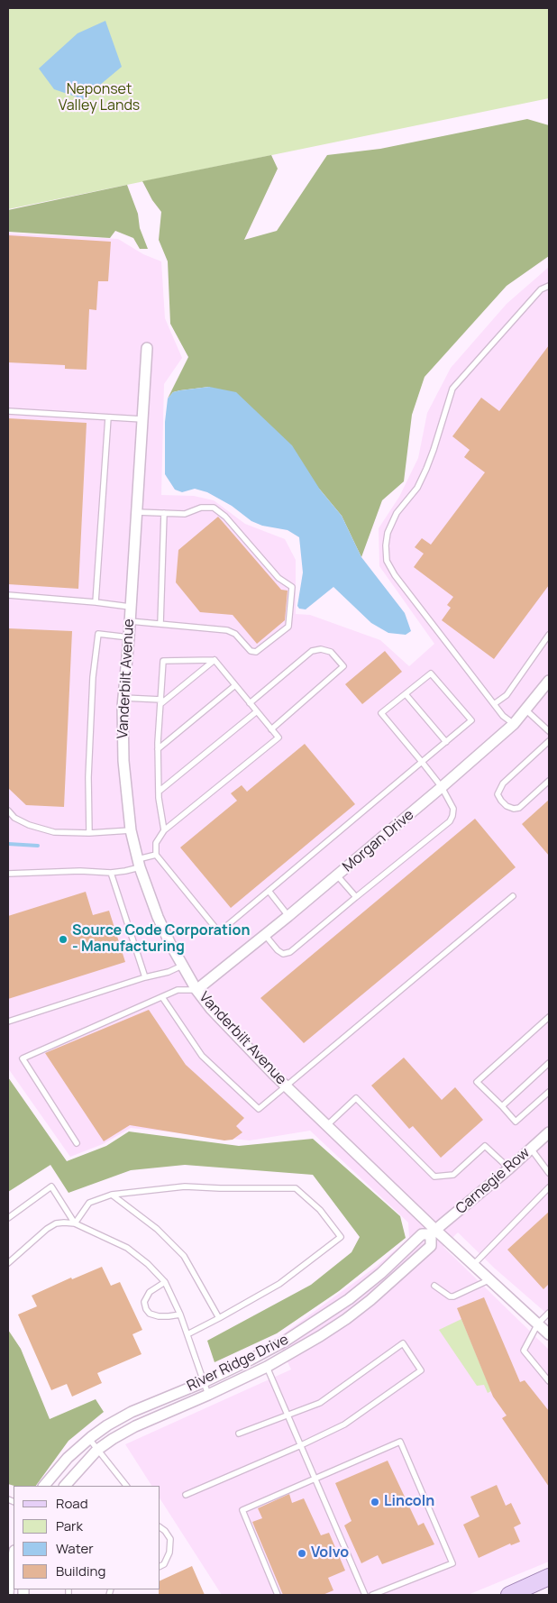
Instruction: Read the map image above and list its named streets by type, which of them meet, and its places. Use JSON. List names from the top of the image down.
{
  "streets": {
    "street": [
      "Vanderbilt Avenue",
      "Morgan Drive",
      "Carnegie Row",
      "River Ridge Drive"
    ]
  },
  "crossings": [
    ["Vanderbilt Avenue", "Morgan Drive"],
    ["Vanderbilt Avenue", "Carnegie Row"],
    ["Vanderbilt Avenue", "River Ridge Drive"],
    ["Carnegie Row", "River Ridge Drive"]
  ],
  "parks": ["Neponset Valley Lands"],
  "places": ["Source Code Corporation - Manufacturing", "Lincoln", "Volvo"],
  "legend": [
    "Road",
    "Park",
    "Water",
    "Building"
  ]
}
